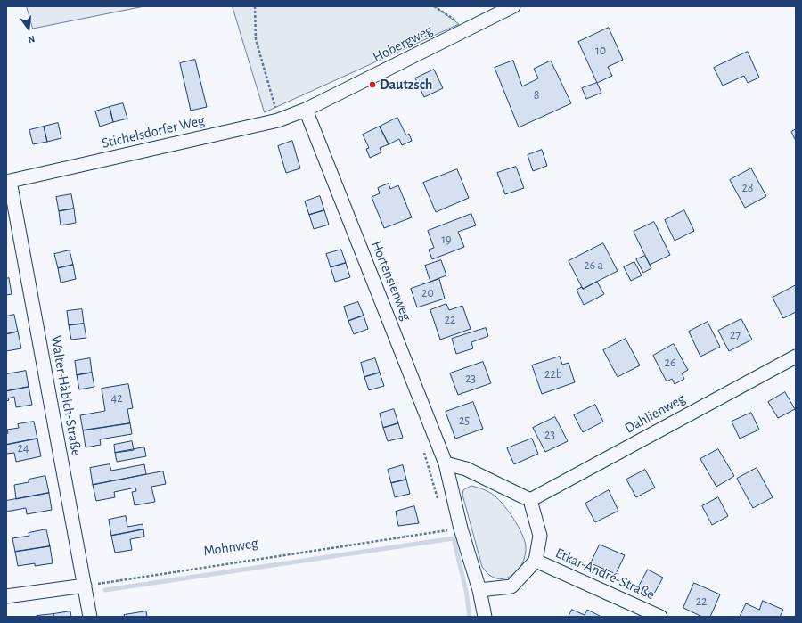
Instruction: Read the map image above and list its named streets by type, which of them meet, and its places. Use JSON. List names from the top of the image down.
{
  "streets": {
    "street": [
      "Hobergweg",
      "Stichelsdorfer Weg",
      "Hortensienweg",
      "Walter-Häbich-Straße",
      "Dahlienweg",
      "Etkar-André-Straße"
    ],
    "path": ["Mohnweg"]
  },
  "crossings": [
    ["Hobergweg", "Stichelsdorfer Weg"],
    ["Hobergweg", "Hortensienweg"],
    ["Stichelsdorfer Weg", "Hortensienweg"],
    ["Stichelsdorfer Weg", "Walter-Häbich-Straße"],
    ["Hortensienweg", "Mohnweg"],
    ["Walter-Häbich-Straße", "Mohnweg"]
  ],
  "places": ["Dautzsch"],
  "house_numbers": [
    "10",
    "8",
    "28",
    "19",
    "26 a",
    "20",
    "22",
    "27",
    "26",
    "22b",
    "23",
    "42",
    "25",
    "23",
    "24",
    "22"
  ],
  "north": "bottom"
}
